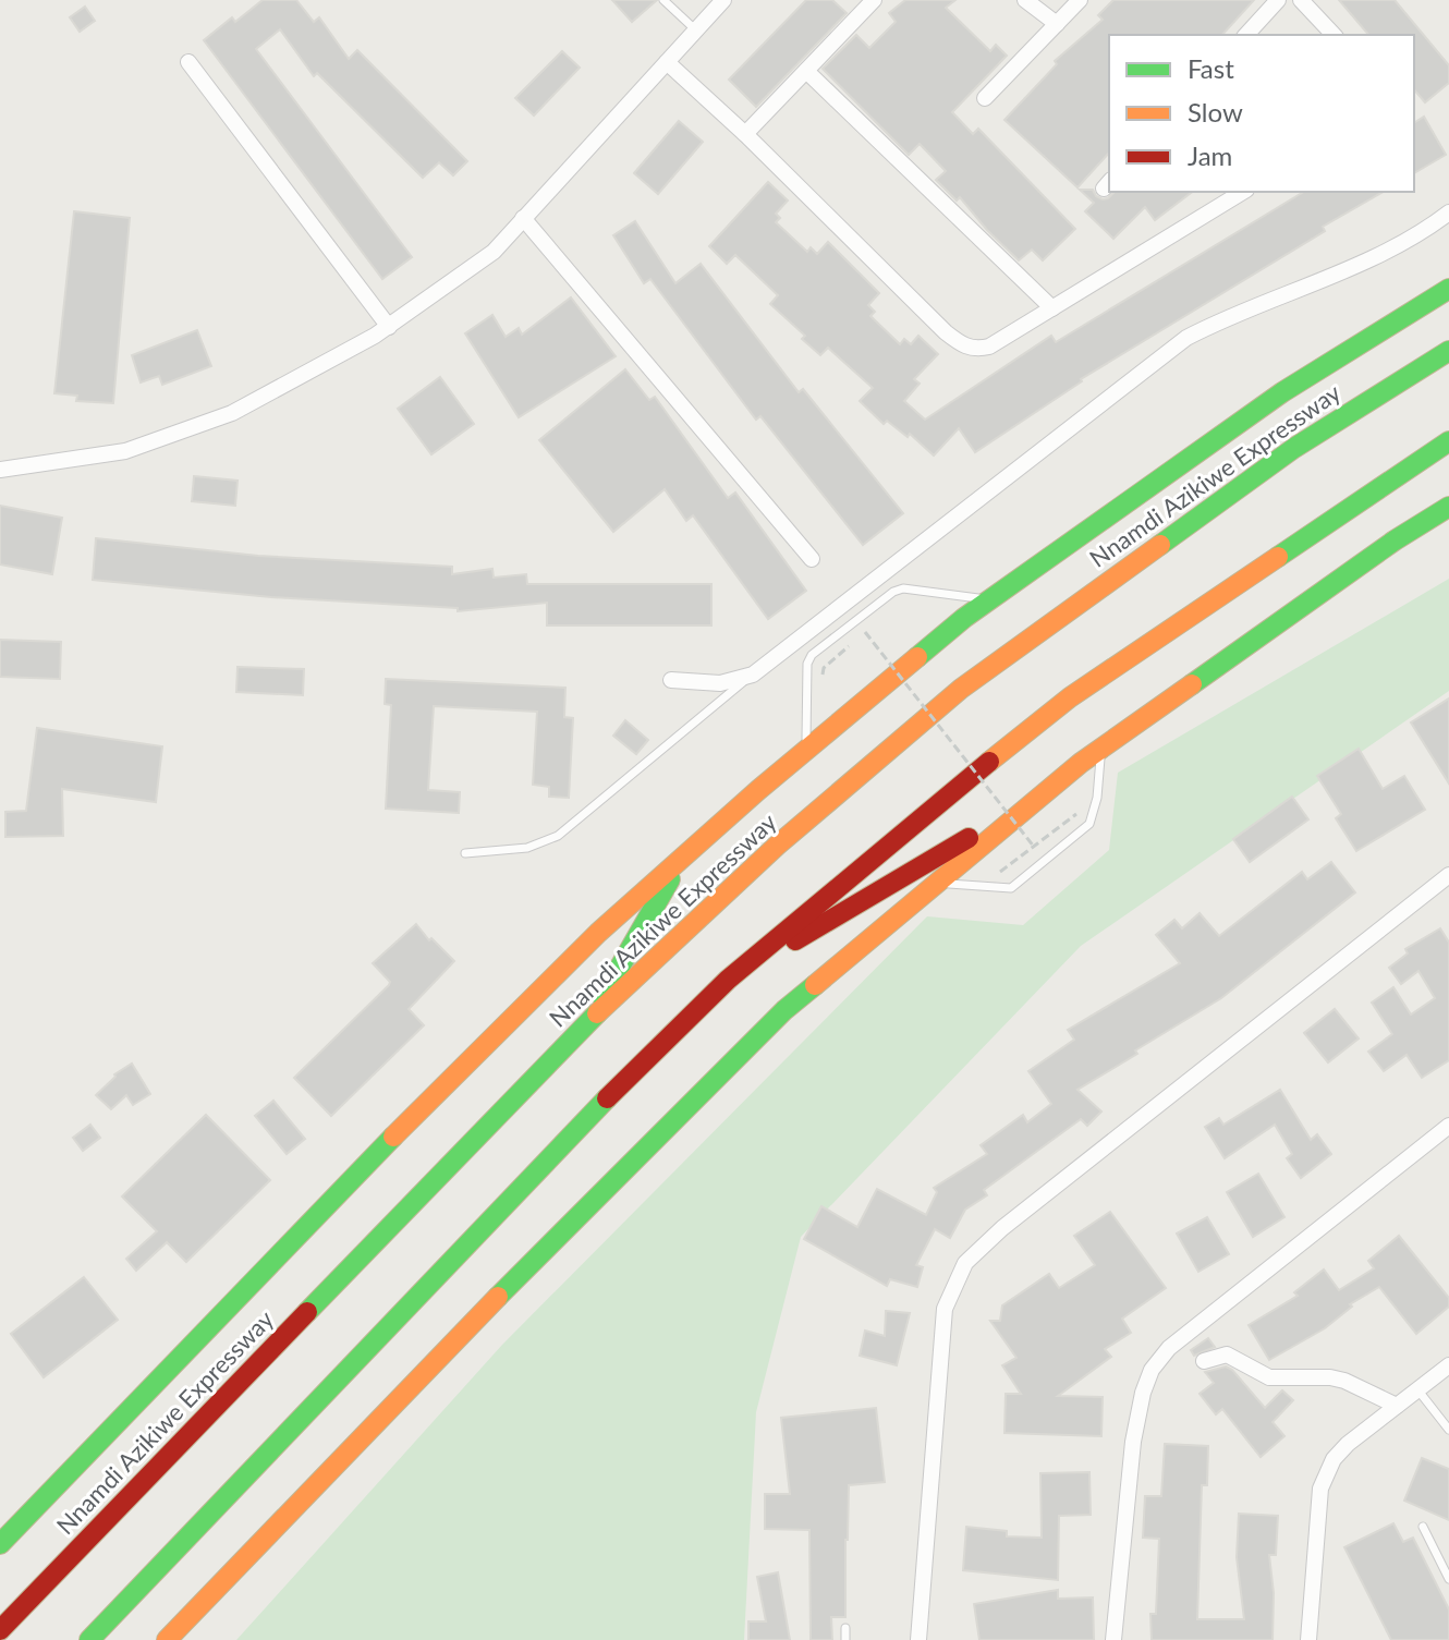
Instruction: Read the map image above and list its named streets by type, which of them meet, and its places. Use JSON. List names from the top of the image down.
{
  "streets": {
    "highway": ["Nnamdi Azikiwe Expressway"]
  },
  "legend": ["Fast", "Slow", "Jam"]
}
